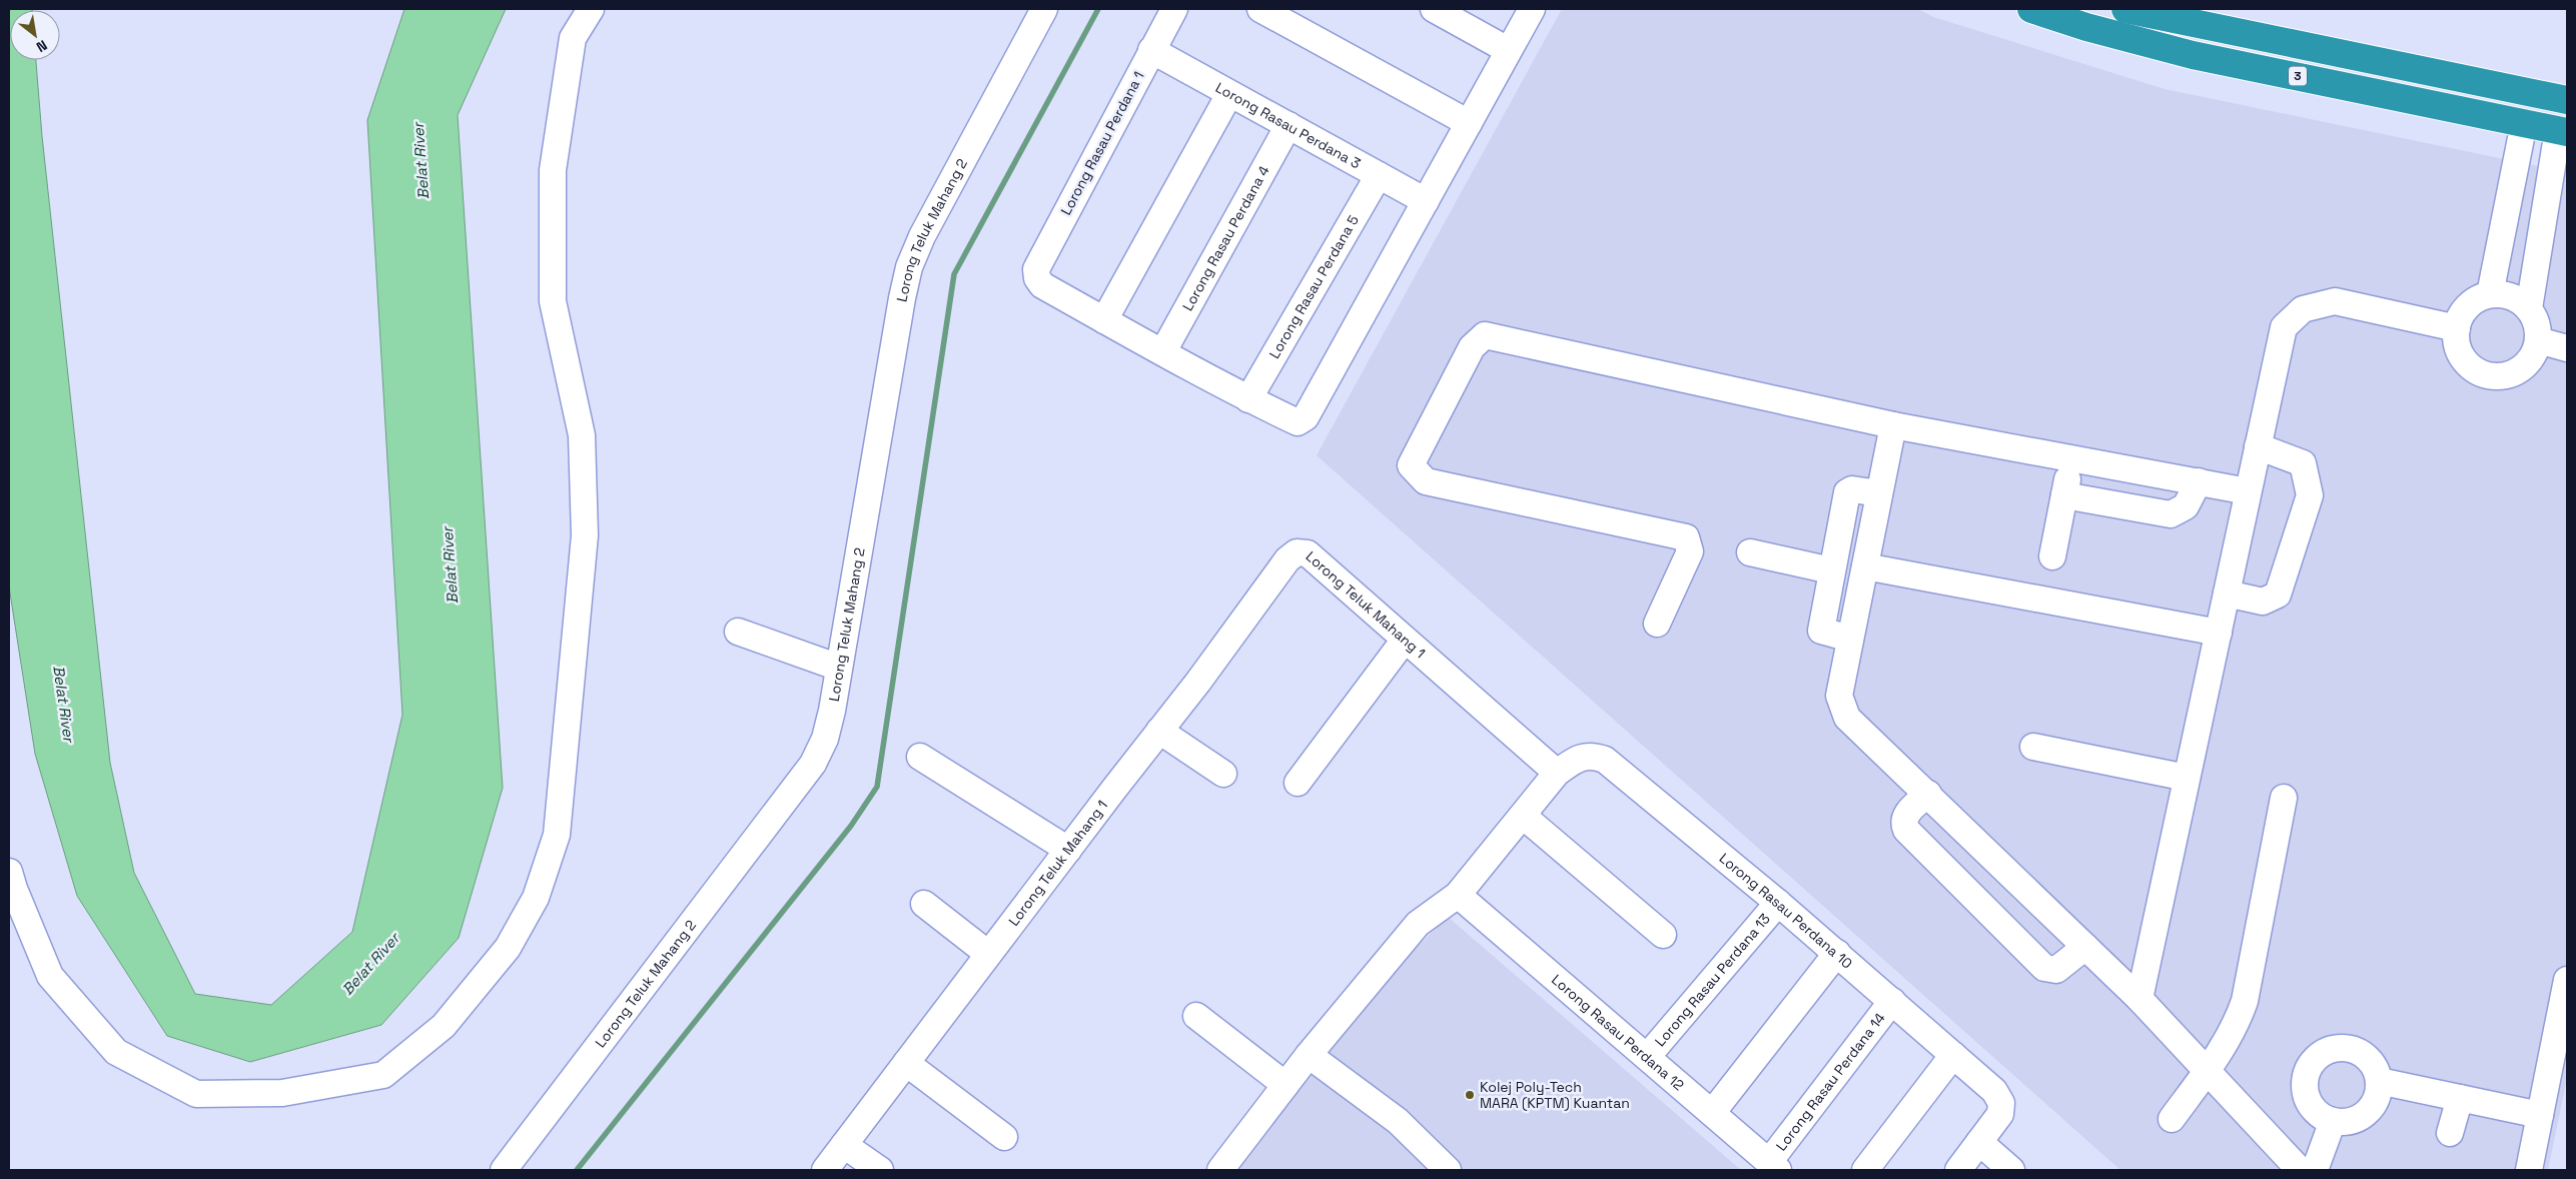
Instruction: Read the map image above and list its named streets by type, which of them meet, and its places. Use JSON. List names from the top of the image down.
{
  "streets": {
    "highway": ["3"],
    "street": [
      "Lorong Rasau Perdana 3",
      "Lorong Rasau Perdana 1",
      "Lorong Teluk Mahang 2",
      "Lorong Rasau Perdana 4",
      "Lorong Rasau Perdana 5",
      "Lorong Teluk Mahang 1",
      "Lorong Rasau Perdana 10",
      "Lorong Rasau Perdana 13",
      "Lorong Rasau Perdana 12",
      "Lorong Rasau Perdana 14"
    ]
  },
  "crossings": [
    ["Lorong Rasau Perdana 3", "Lorong Rasau Perdana 1"],
    ["Lorong Rasau Perdana 3", "Lorong Rasau Perdana 4"],
    ["Lorong Rasau Perdana 3", "Lorong Rasau Perdana 5"],
    ["Lorong Teluk Mahang 1", "Lorong Rasau Perdana 10"],
    ["Lorong Rasau Perdana 10", "Lorong Rasau Perdana 13"],
    ["Lorong Rasau Perdana 10", "Lorong Rasau Perdana 14"],
    ["Lorong Rasau Perdana 13", "Lorong Rasau Perdana 12"],
    ["Lorong Rasau Perdana 12", "Lorong Rasau Perdana 14"]
  ],
  "water": ["Belat River"],
  "places": ["Kolej Poly-Tech MARA (KPTM) Kuantan"],
  "north": "bottom right"
}
